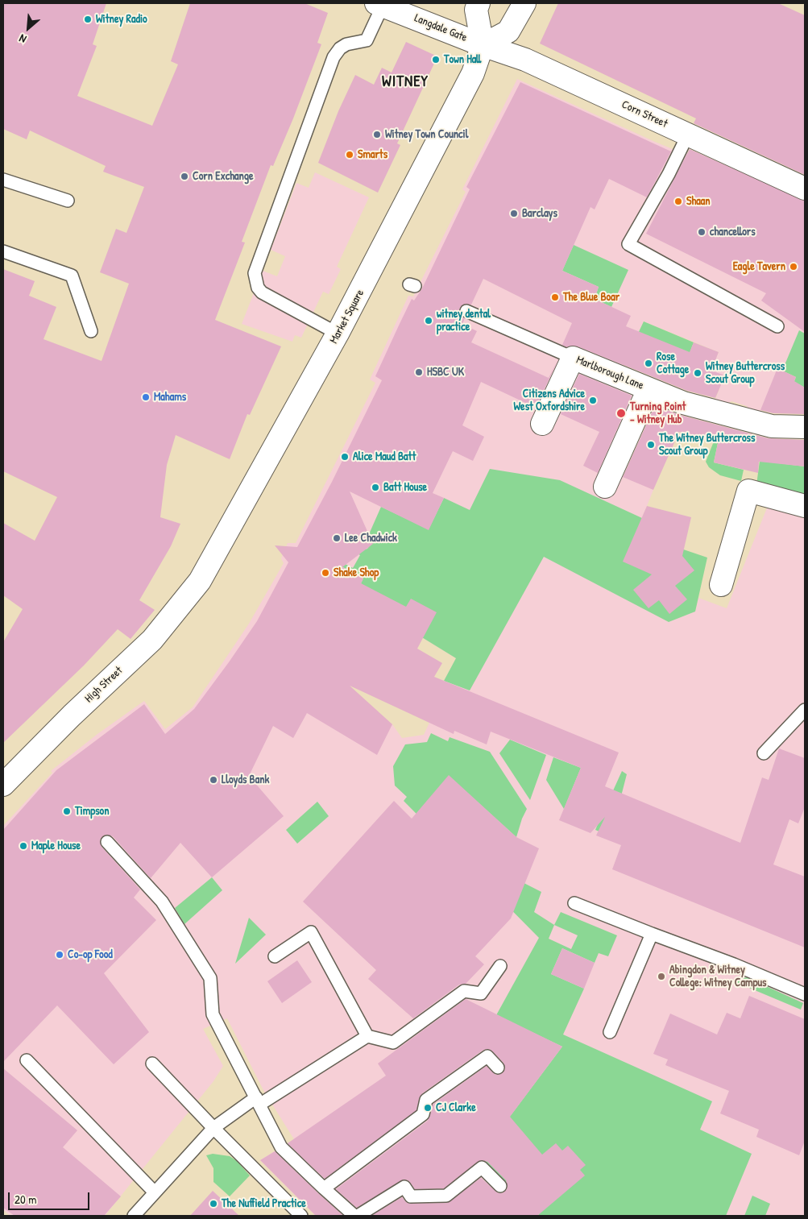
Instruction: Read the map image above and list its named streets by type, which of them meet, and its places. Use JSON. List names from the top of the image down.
{
  "streets": {
    "street": [
      "Langdale Gate",
      "Corn Street",
      "Market Square",
      "Marlborough Lane",
      "High Street"
    ]
  },
  "crossings": [
    ["Langdale Gate", "Corn Street"],
    ["Langdale Gate", "Market Square"],
    ["Corn Street", "Market Square"],
    ["Market Square", "High Street"]
  ],
  "districts": ["WITNEY"],
  "places": [
    "Witney Radio",
    "Town Hall",
    "Witney Town Council",
    "Smarts",
    "Corn Exchange",
    "Shaan",
    "Barclays",
    "chancellors",
    "Eagle Tavern",
    "The Blue Boar",
    "witney dental practice",
    "Rose Cottage",
    "HSBC UK",
    "Witney Buttercross Scout Group",
    "Mahams",
    "Citizens Advice West Oxfordshire",
    "Turning Point - Witney Hub",
    "The Witney Buttercross Scout Group",
    "Alice Maud Batt",
    "Batt House",
    "Lee Chadwick",
    "Shake Shop",
    "Lloyds Bank",
    "Timpson",
    "Maple House",
    "Co-op Food",
    "Abingdon & Witney College: Witney Campus",
    "CJ Clarke",
    "The Nuffield Practice"
  ],
  "scale_bar": "20 m",
  "north": "bottom left"
}
